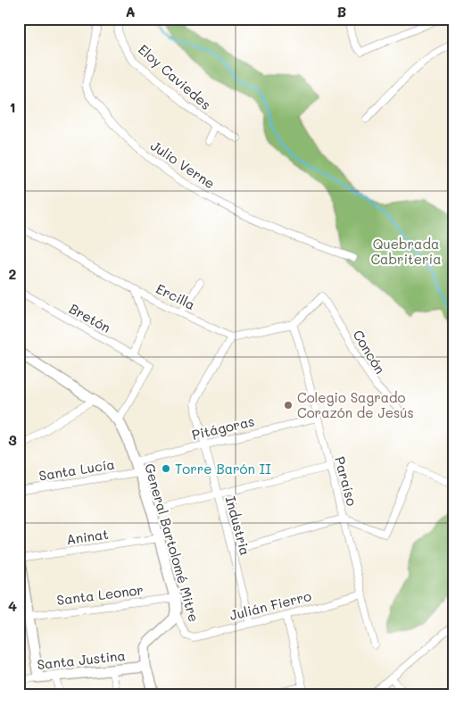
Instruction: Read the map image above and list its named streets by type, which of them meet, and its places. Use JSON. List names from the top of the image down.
{
  "streets": {
    "street": [
      "Eloy Caviedes",
      "Julio Verne",
      "Ercilla",
      "Bretón",
      "Concón",
      "Pitágoras",
      "Santa Lucía",
      "Paraíso",
      "Industria",
      "Aninat",
      "General Bartolomé Mitre",
      "Santa Leonor",
      "Julián Fierro",
      "Santa Justina"
    ]
  },
  "crossings": [
    ["Ercilla", "Industria"],
    ["Bretón", "General Bartolomé Mitre"],
    ["Concón", "Paraíso"],
    ["Pitágoras", "Paraíso"],
    ["Pitágoras", "Industria"],
    ["Pitágoras", "General Bartolomé Mitre"],
    ["Santa Lucía", "General Bartolomé Mitre"],
    ["Paraíso", "Julián Fierro"],
    ["Industria", "Julián Fierro"],
    ["Aninat", "General Bartolomé Mitre"],
    ["General Bartolomé Mitre", "Santa Leonor"],
    ["General Bartolomé Mitre", "Julián Fierro"]
  ],
  "parks": ["Quebrada Cabritería"],
  "places": ["Colegio Sagrado Corazón de Jesús", "Torre Barón II"],
  "grid": {
    "columns": ["A", "B"],
    "rows": [
      "1",
      "2",
      "3",
      "4"
    ]
  }
}
